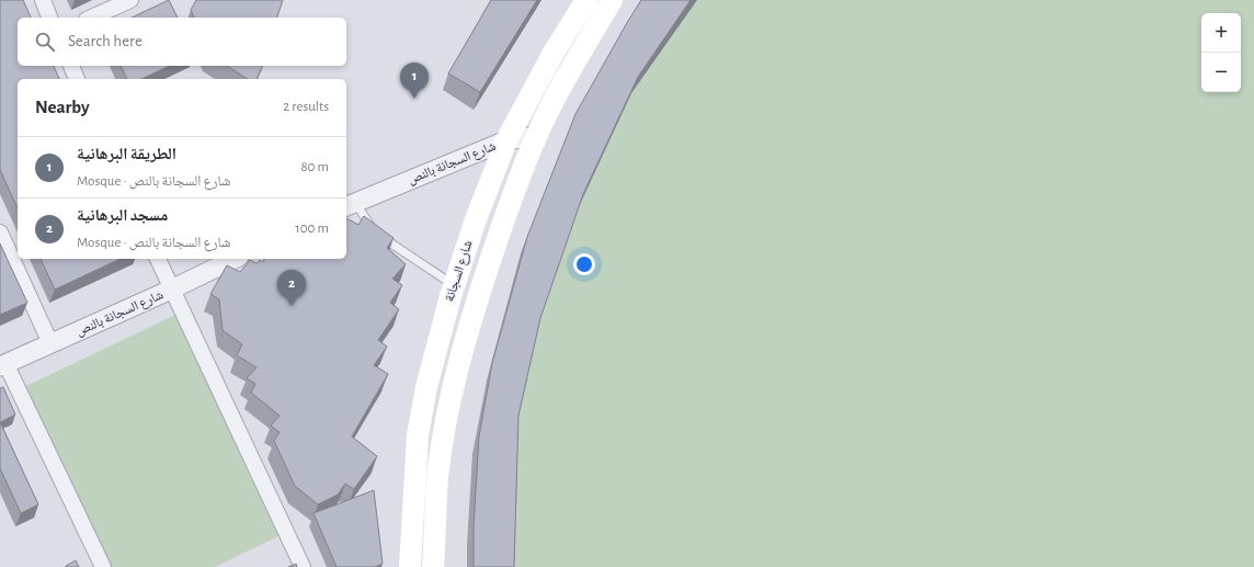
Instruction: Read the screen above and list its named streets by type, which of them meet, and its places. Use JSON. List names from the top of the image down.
{
  "streets": {
    "main road": ["شارع السجانة"],
    "street": ["شارع السجانة بالنص"]
  },
  "crossings": [
    ["شارع السجانة بالنص", "شارع السجانة"]
  ],
  "page": {
    "map_buttons": ["+", "−"],
    "search": "Search here",
    "pins": ["1", "2"],
    "heading": ["Nearby", "2 results"],
    "list": [
      {
        "mark": "1",
        "name": "الطريقة البرهانية",
        "note": "Mosque · شارع السجانة بالنص",
        "value": "80 m"
      },
      {
        "mark": "2",
        "name": "مسجد البرهانية",
        "note": "Mosque · شارع السجانة بالنص",
        "value": "100 m"
      }
    ]
  }
}
